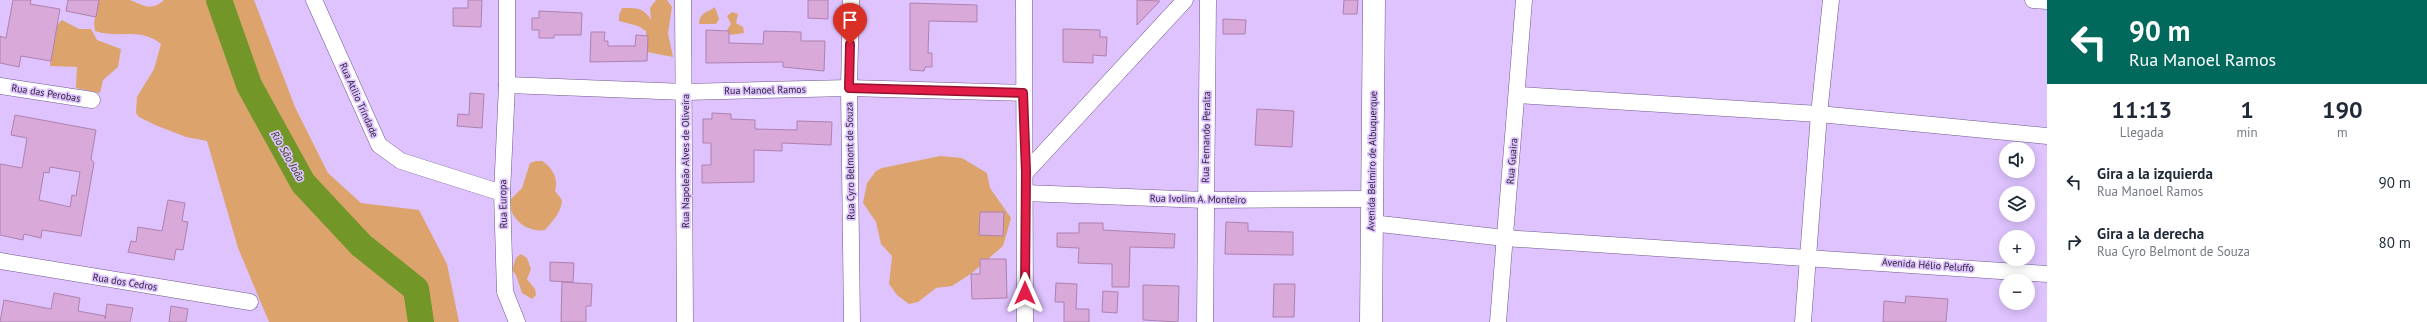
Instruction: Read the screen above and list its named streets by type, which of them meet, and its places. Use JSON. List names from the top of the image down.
{
  "streets": {
    "main road": ["Avenida Belmiro de Albuquerque"],
    "street": [
      "Rua Manoel Ramos",
      "Rua das Perobas",
      "Rua Atilio Trindade",
      "Rua Fernando Peralta",
      "Rua Napoleão Alves de Oliveira",
      "Rua Cyro Belmont de Souza",
      "Rua Guaira",
      "Rua Ivolim A. Monteiro",
      "Rua Europa",
      "Avenida Hélio Peluffo",
      "Rua dos Cedros"
    ]
  },
  "crossings": [
    ["Rua Manoel Ramos", "Rua Napoleão Alves de Oliveira"],
    ["Rua Manoel Ramos", "Rua Cyro Belmont de Souza"],
    ["Rua Manoel Ramos", "Rua Europa"],
    ["Rua Atilio Trindade", "Rua Europa"],
    ["Rua Fernando Peralta", "Rua Ivolim A. Monteiro"],
    ["Avenida Belmiro de Albuquerque", "Rua Ivolim A. Monteiro"],
    ["Avenida Belmiro de Albuquerque", "Avenida Hélio Peluffo"],
    ["Rua Guaira", "Avenida Hélio Peluffo"]
  ],
  "water": ["Rio São João"],
  "page": {
    "turn": ["90 m", "Rua Manoel Ramos"],
    "eta": [
      "11:13",
      "Llegada",
      "1",
      "min",
      "190",
      "m"
    ],
    "map_buttons": ["+", "−"],
    "list": [
      {
        "name": "Gira a la izquierda",
        "note": "Rua Manoel Ramos",
        "value": "90 m"
      },
      {
        "name": "Gira a la derecha",
        "note": "Rua Cyro Belmont de Souza",
        "value": "80 m"
      }
    ]
  }
}
